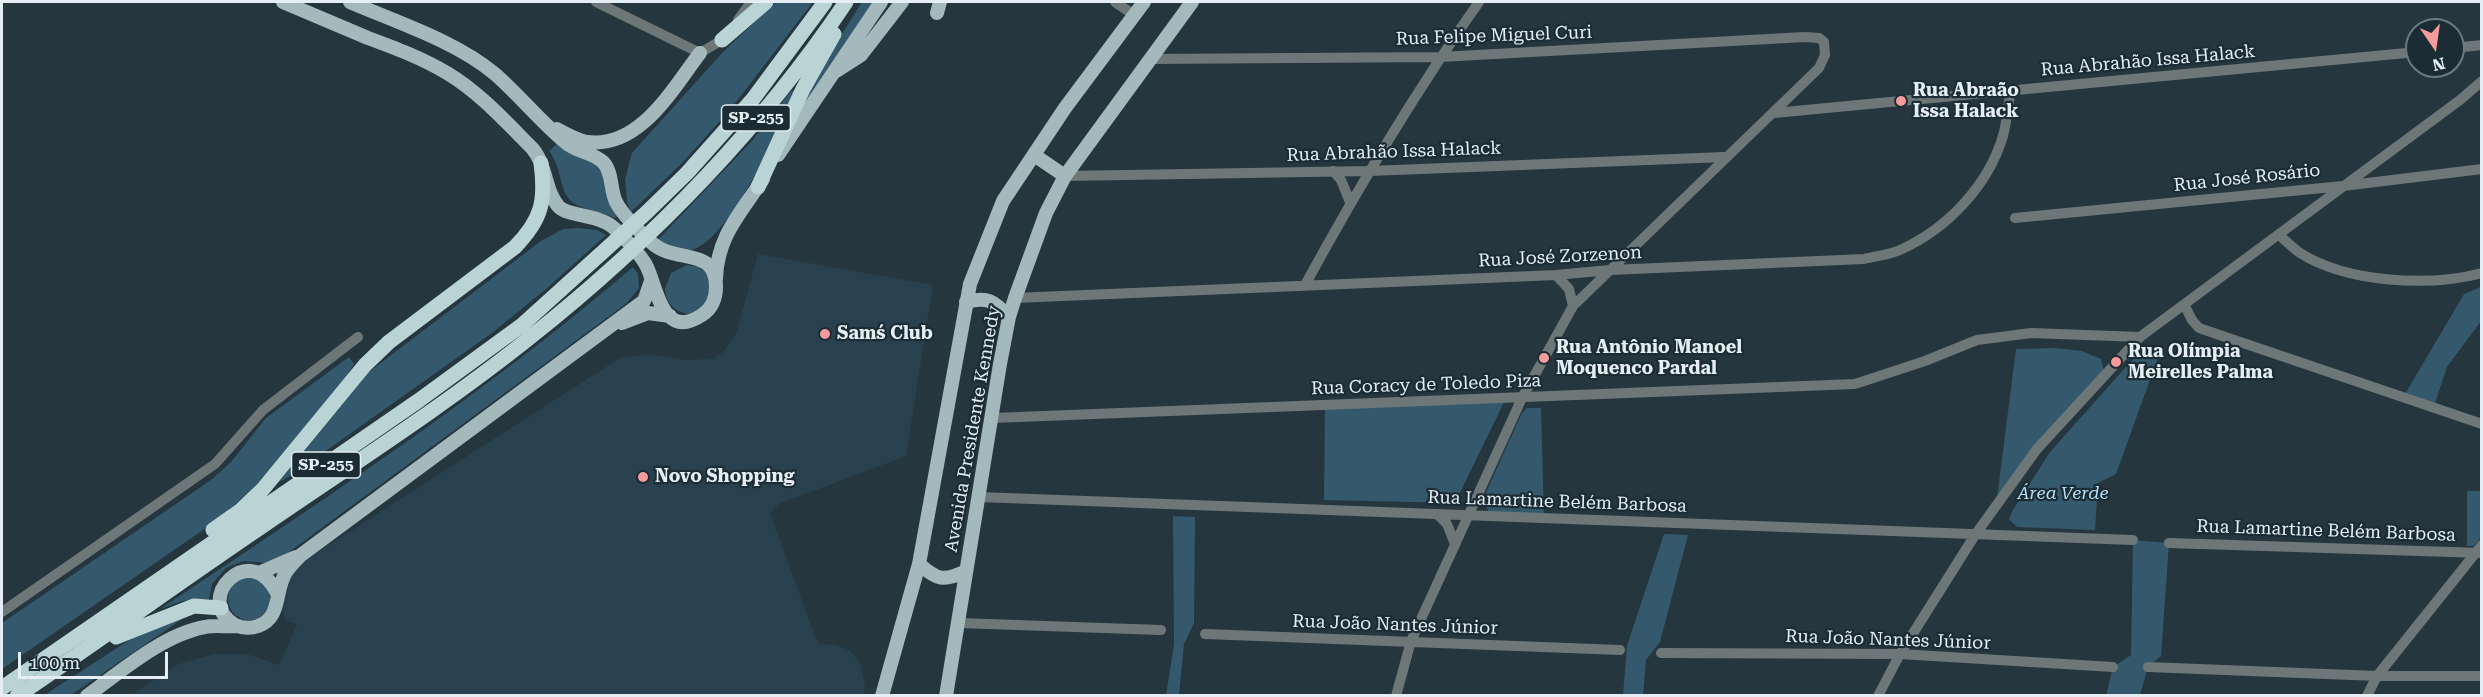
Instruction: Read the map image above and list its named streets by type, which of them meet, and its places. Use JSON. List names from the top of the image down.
{
  "streets": {
    "highway": ["SP-255"],
    "main road": ["Avenida Presidente Kennedy"],
    "street": [
      "Rua Felipe Miguel Curi",
      "Rua Abrahão Issa Halack",
      "Rua José Rosário",
      "Rua José Zorzenon",
      "Rua Coracy de Toledo Piza",
      "Rua Lamartine Belém Barbosa",
      "Rua João Nantes Júnior"
    ]
  },
  "crossings": [
    ["Rua Felipe Miguel Curi", "Rua Abrahão Issa Halack"],
    ["Rua Felipe Miguel Curi", "Avenida Presidente Kennedy"],
    ["Rua Abrahão Issa Halack", "Rua José Zorzenon"],
    ["Rua Abrahão Issa Halack", "Avenida Presidente Kennedy"],
    ["Rua José Zorzenon", "Avenida Presidente Kennedy"],
    ["Rua Coracy de Toledo Piza", "Avenida Presidente Kennedy"],
    ["Avenida Presidente Kennedy", "Rua Lamartine Belém Barbosa"]
  ],
  "parks": ["Área Verde"],
  "places": [
    "Rua Abraão Issa Halack",
    "Sam´s Club",
    "Rua Antônio Manoel Moquenco Pardal",
    "Rua Olímpia Meirelles Palma",
    "Novo Shopping"
  ],
  "scale_bar": "100 m",
  "north": "bottom"
}
